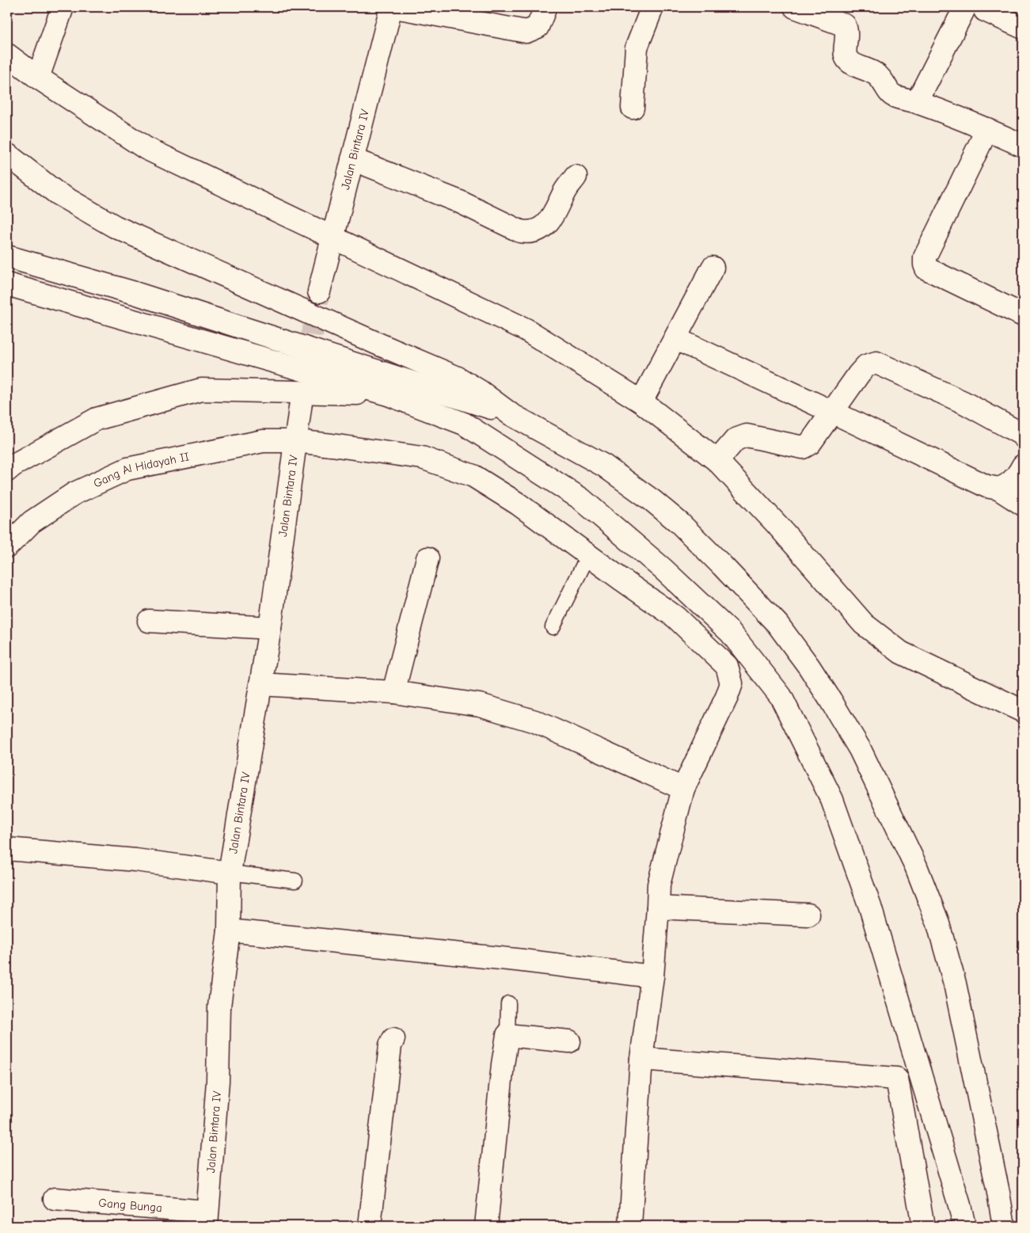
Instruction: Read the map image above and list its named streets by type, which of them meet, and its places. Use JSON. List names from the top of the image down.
{
  "streets": {
    "main road": ["Jalan Bintara IV", "Gang Al Hidayah II", "Gang Bunga"]
  },
  "crossings": [
    ["Jalan Bintara IV", "Gang Al Hidayah II"],
    ["Jalan Bintara IV", "Gang Bunga"]
  ]
}
